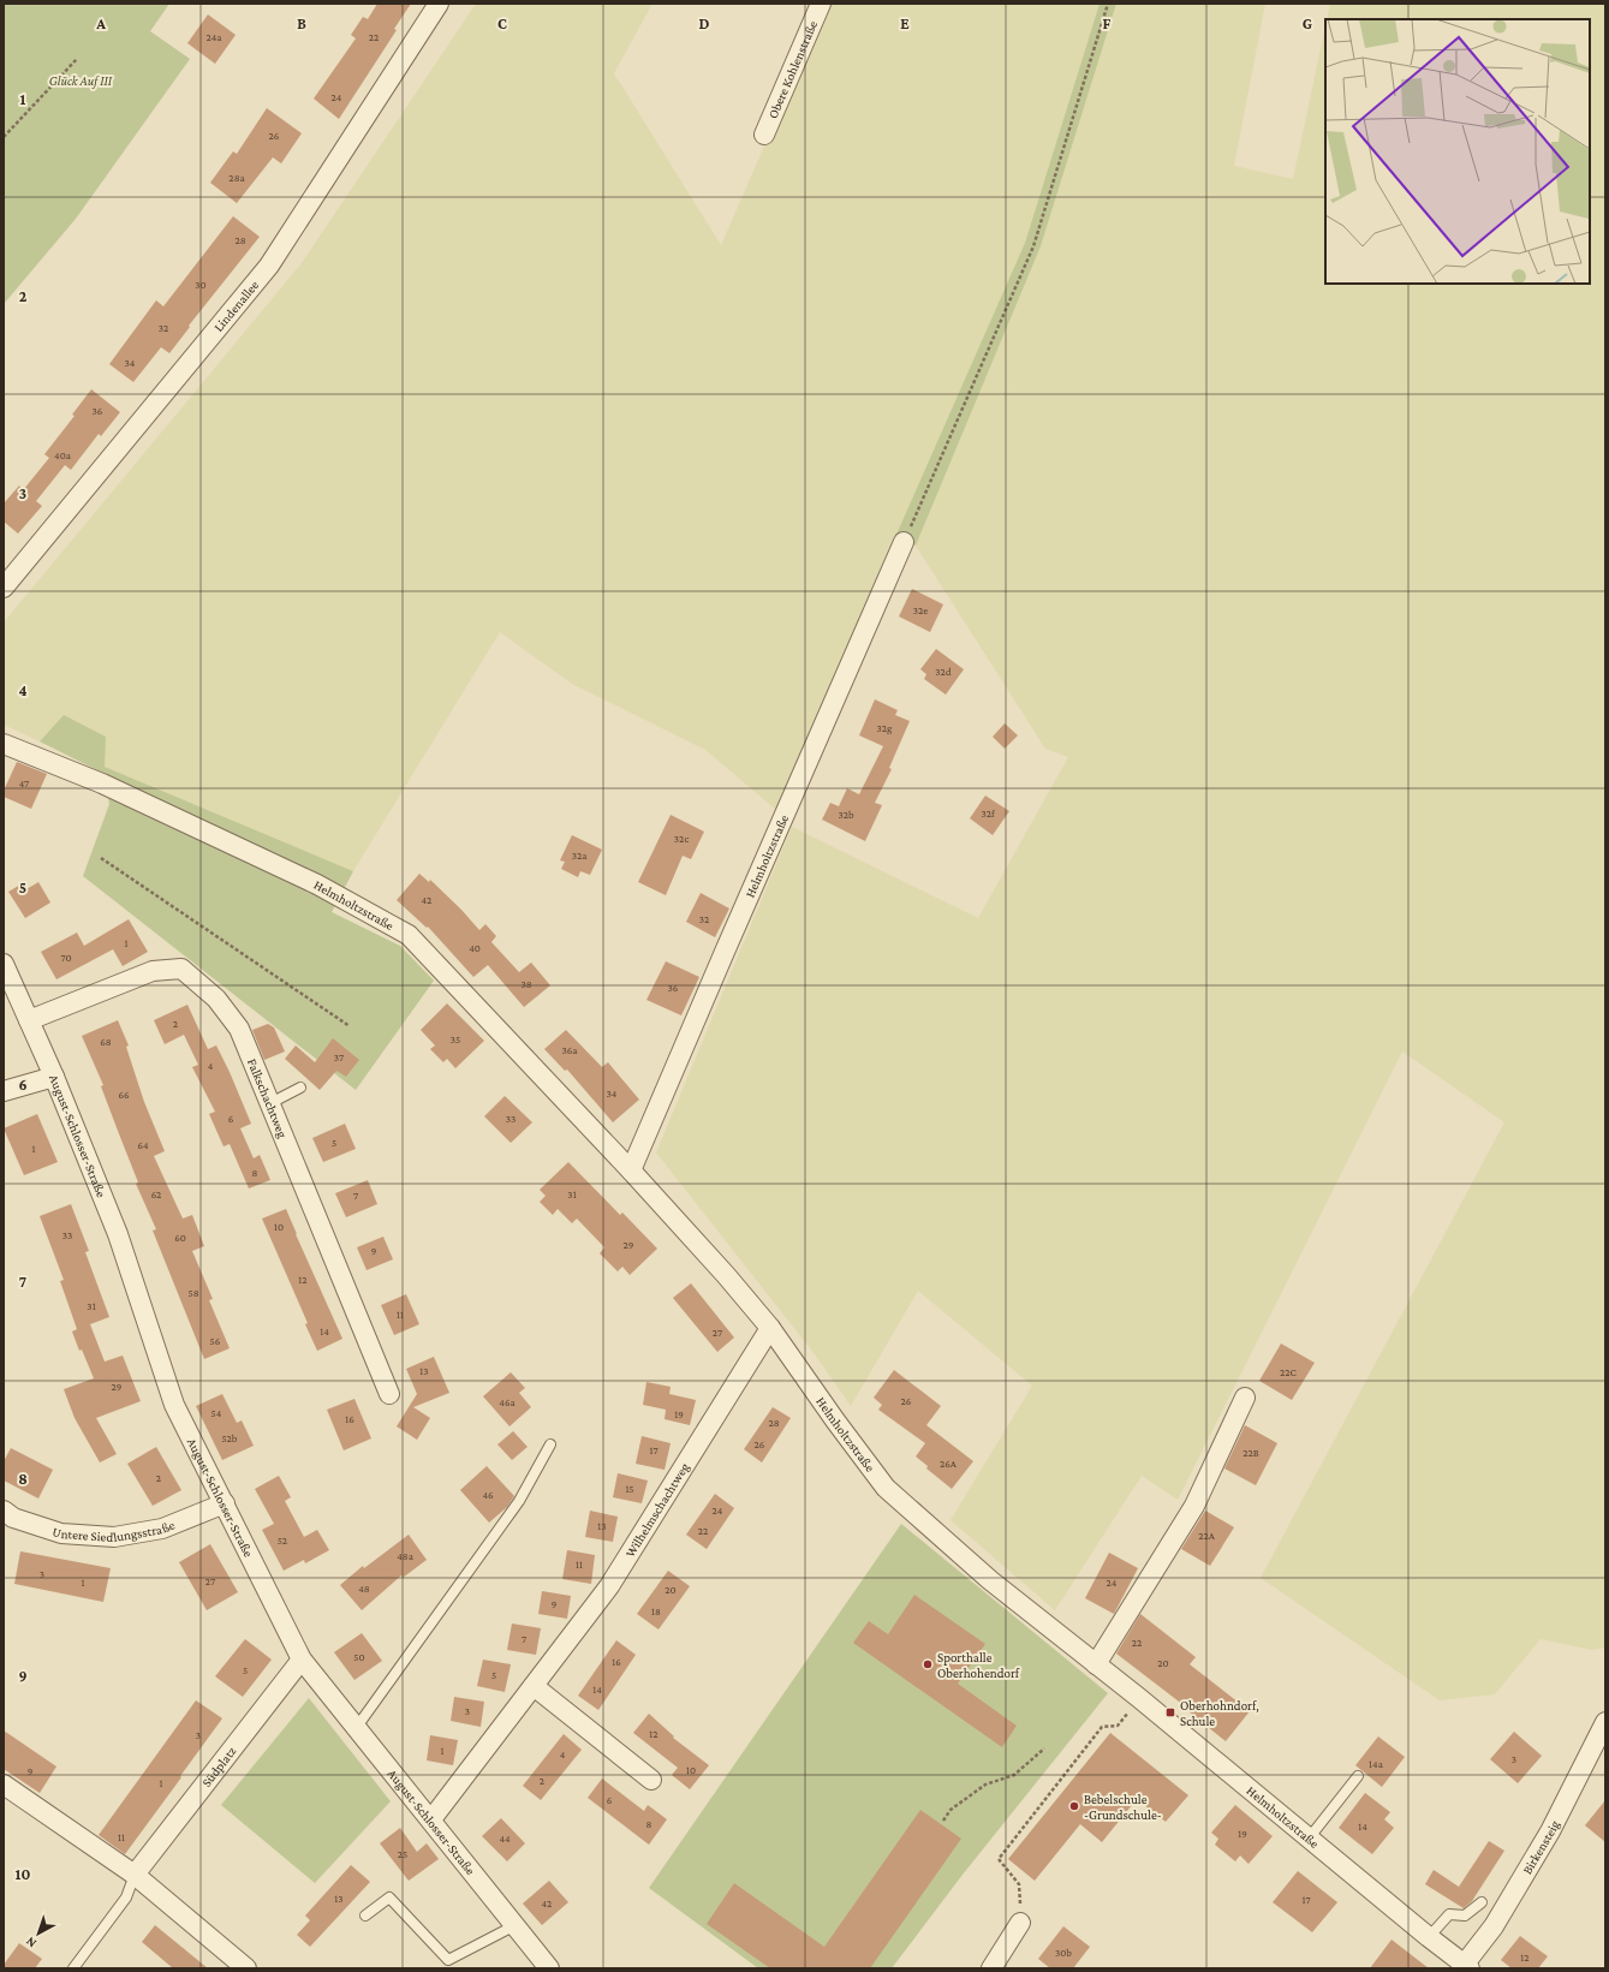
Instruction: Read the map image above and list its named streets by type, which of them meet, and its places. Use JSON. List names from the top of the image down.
{
  "streets": {
    "street": [
      "Obere Kohlenstraße",
      "Lindenallee",
      "Helmholtzstraße",
      "Falkschachtweg",
      "August-Schlosser-Straße",
      "Wilhelmschachtweg",
      "Untere Siedlungsstraße",
      "Südplatz",
      "Birkensteig"
    ]
  },
  "crossings": [
    ["Helmholtzstraße", "Wilhelmschachtweg"],
    ["Helmholtzstraße", "Birkensteig"],
    ["Falkschachtweg", "August-Schlosser-Straße"],
    ["August-Schlosser-Straße", "Wilhelmschachtweg"],
    ["August-Schlosser-Straße", "Untere Siedlungsstraße"],
    ["August-Schlosser-Straße", "Südplatz"]
  ],
  "parks": ["Glück Auf III"],
  "places": {
    "other": ["Sporthalle Oberhohendorf", "Bebelschule -Grundschule-"],
    "transit": ["Oberhohndorf, Schule"]
  },
  "house_numbers": [
    "24a",
    "22",
    "24",
    "26",
    "28a",
    "28",
    "30",
    "32",
    "34",
    "36",
    "40a",
    "32e",
    "32d",
    "32g",
    "47",
    "32f",
    "32b",
    "32c",
    "32a",
    "42",
    "32",
    "1",
    "40",
    "70",
    "38",
    "36",
    "2",
    "35",
    "68",
    "36a",
    "37",
    "4",
    "34",
    "66",
    "6",
    "33",
    "5",
    "64",
    "1",
    "8",
    "62",
    "31",
    "7",
    "10",
    "33",
    "60",
    "29",
    "9",
    "12",
    "58",
    "31",
    "11",
    "14",
    "27",
    "56",
    "13",
    "22C",
    "29",
    "26",
    "46a",
    "54",
    "19",
    "16",
    "28",
    "52b",
    "26",
    "17",
    "22B",
    "26A",
    "2",
    "15",
    "46",
    "24",
    "13",
    "22",
    "22A",
    "52",
    "48a",
    "11",
    "3",
    "27",
    "1",
    "24",
    "48",
    "20",
    "9",
    "18",
    "7",
    "22",
    "50",
    "16",
    "20",
    "5",
    "5",
    "14",
    "3",
    "12",
    "3",
    "1",
    "4",
    "3",
    "14a",
    "10",
    "9",
    "2",
    "1",
    "6",
    "8",
    "14",
    "19",
    "11",
    "44",
    "25",
    "13",
    "17",
    "42",
    "30b",
    "12"
  ],
  "north": "bottom left",
  "grid": {
    "columns": [
      "A",
      "B",
      "C",
      "D",
      "E",
      "F",
      "G"
    ],
    "rows": [
      "1",
      "2",
      "3",
      "4",
      "5",
      "6",
      "7",
      "8",
      "9",
      "10"
    ]
  }
}
